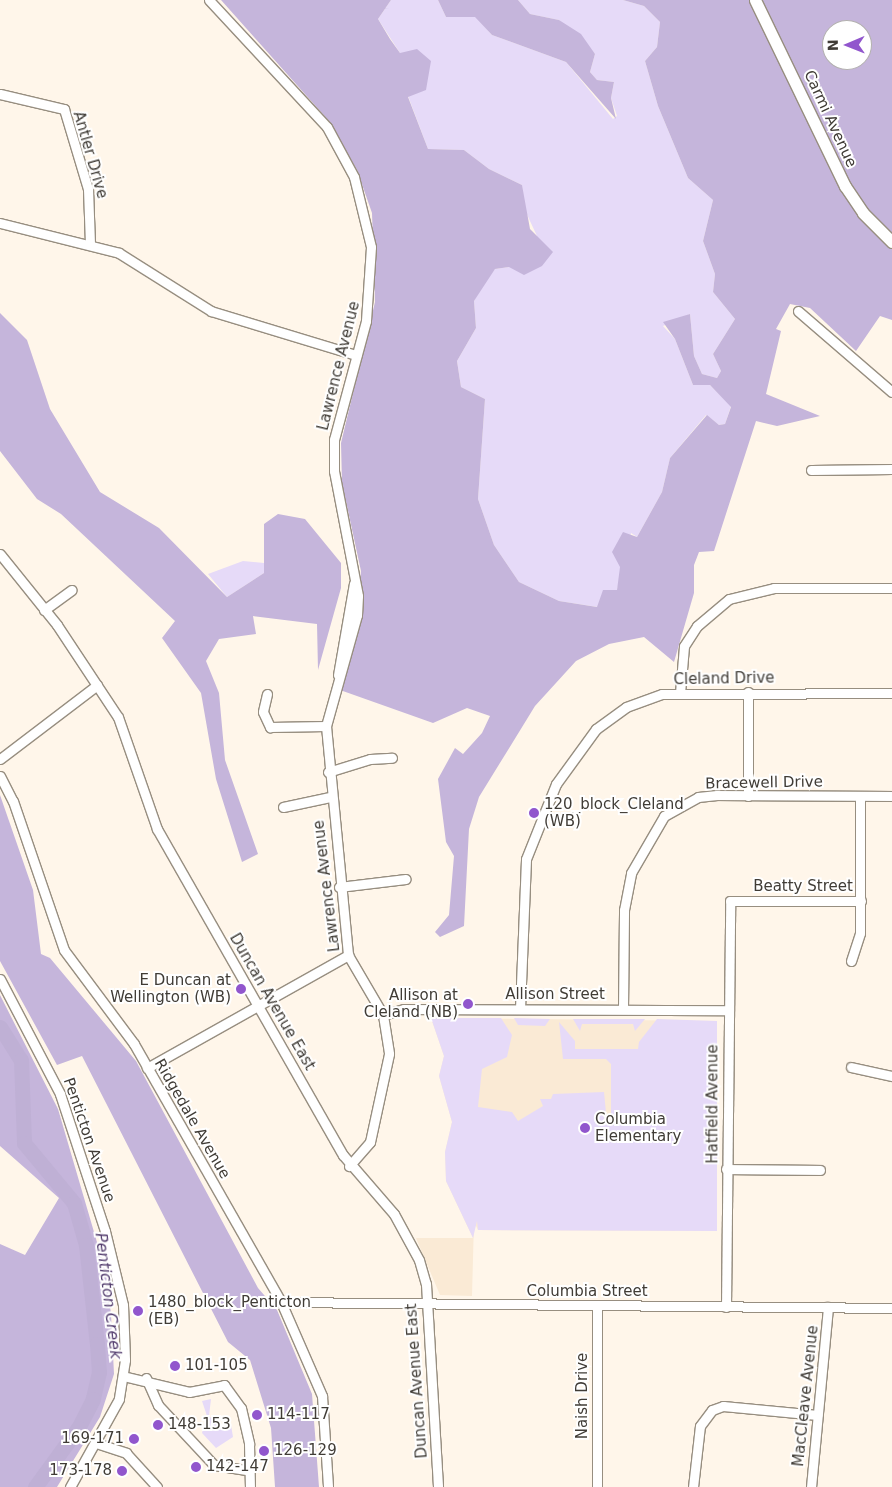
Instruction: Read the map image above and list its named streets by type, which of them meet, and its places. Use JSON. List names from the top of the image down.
{
  "streets": {
    "street": [
      "Carmi Avenue",
      "Antler Drive",
      "Lawrence Avenue",
      "Cleland Drive",
      "Bracewell Drive",
      "Beatty Street",
      "Allison Street",
      "Duncan Avenue East",
      "Hatfield Avenue",
      "Ridgedale Avenue",
      "Penticton Avenue",
      "Columbia Street",
      "Naish Drive",
      "MacCleave Avenue"
    ]
  },
  "crossings": [
    ["Lawrence Avenue", "Allison Street"],
    ["Lawrence Avenue", "Duncan Avenue East"],
    ["Cleland Drive", "Allison Street"],
    ["Bracewell Drive", "Beatty Street"],
    ["Bracewell Drive", "Allison Street"],
    ["Beatty Street", "Hatfield Avenue"],
    ["Allison Street", "Hatfield Avenue"],
    ["Duncan Avenue East", "Columbia Street"],
    ["Hatfield Avenue", "Columbia Street"],
    ["Ridgedale Avenue", "Columbia Street"],
    ["Columbia Street", "Naish Drive"],
    ["Columbia Street", "MacCleave Avenue"]
  ],
  "water": ["Penticton Creek"],
  "places": [
    "120_block_Cleland (WB)",
    "E Duncan at Wellington (WB)",
    "Allison at Cleland (NB)",
    "Columbia Elementary",
    "1480_block_Penticton (EB)",
    "101-105",
    "114-117",
    "148-153",
    "169-171",
    "126-129",
    "142-147",
    "173-178"
  ],
  "north": "left"
}
